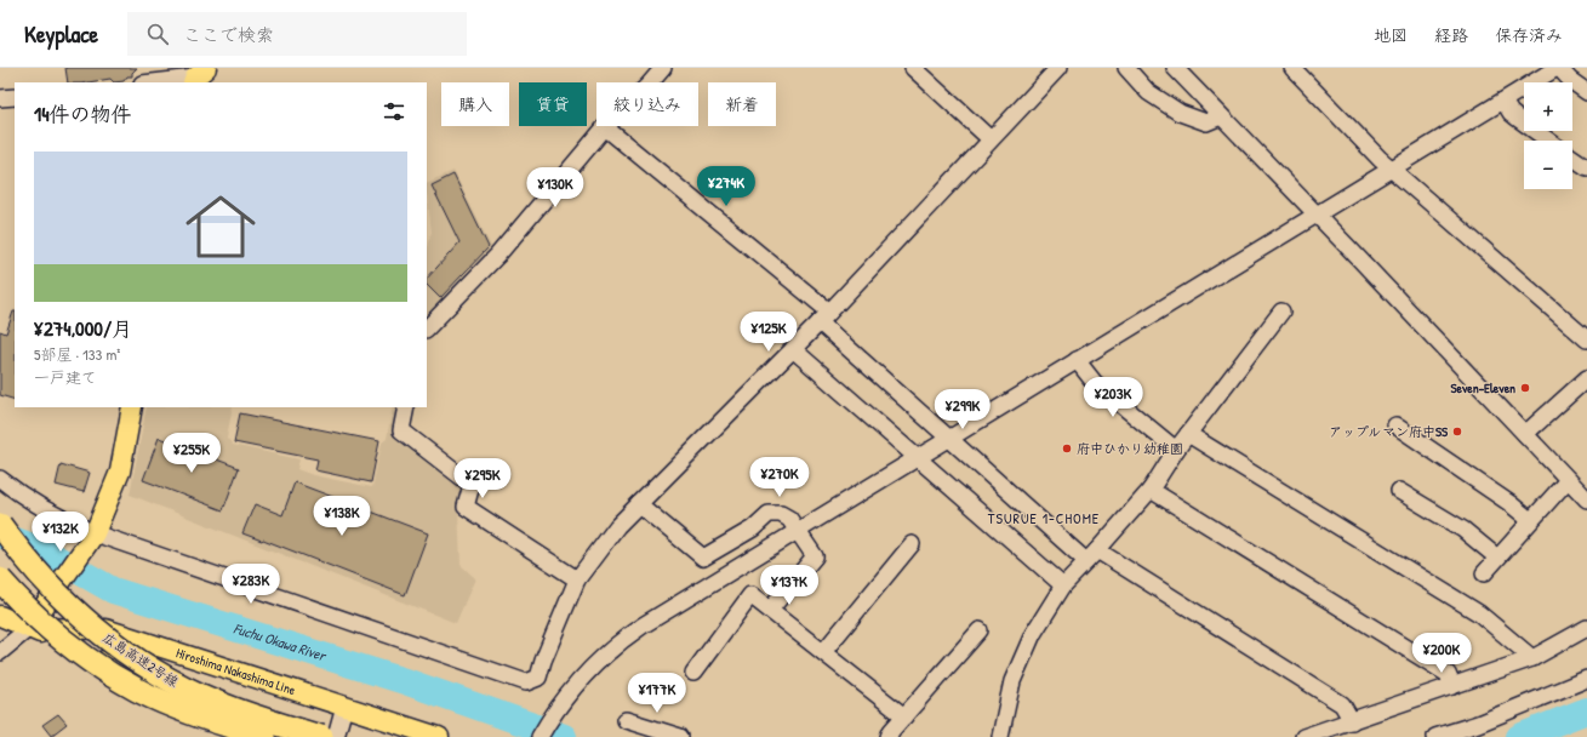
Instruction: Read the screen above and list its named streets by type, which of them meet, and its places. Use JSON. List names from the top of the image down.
{
  "streets": {
    "highway": ["広島高速2号線"],
    "main road": ["Hiroshima Nakashima Line"]
  },
  "districts": ["TSURUE 1-CHOME"],
  "water": ["Fuchu Okawa River"],
  "places": ["Seven-Eleven", "アップルマン府中SS", "府中ひかり幼稚園"],
  "page": {
    "header": "Keyplace",
    "search": "ここで検索",
    "nav": ["地図", "経路", "保存済み"],
    "map_buttons": ["+", "−"],
    "chip": [
      "購入",
      "賃貸",
      "絞り込み",
      "新着"
    ],
    "heading": "14件の物件",
    "list": [
      {
        "name": "¥274,000/月",
        "note": "5部屋 · 133 m² · 一戸建て"
      }
    ],
    "price": [
      "¥274K",
      "¥130K",
      "¥125K",
      "¥203K",
      "¥299K",
      "¥255K",
      "¥270K",
      "¥295K",
      "¥138K",
      "¥132K",
      "¥283K",
      "¥137K",
      "¥200K",
      "¥177K"
    ]
  }
}
